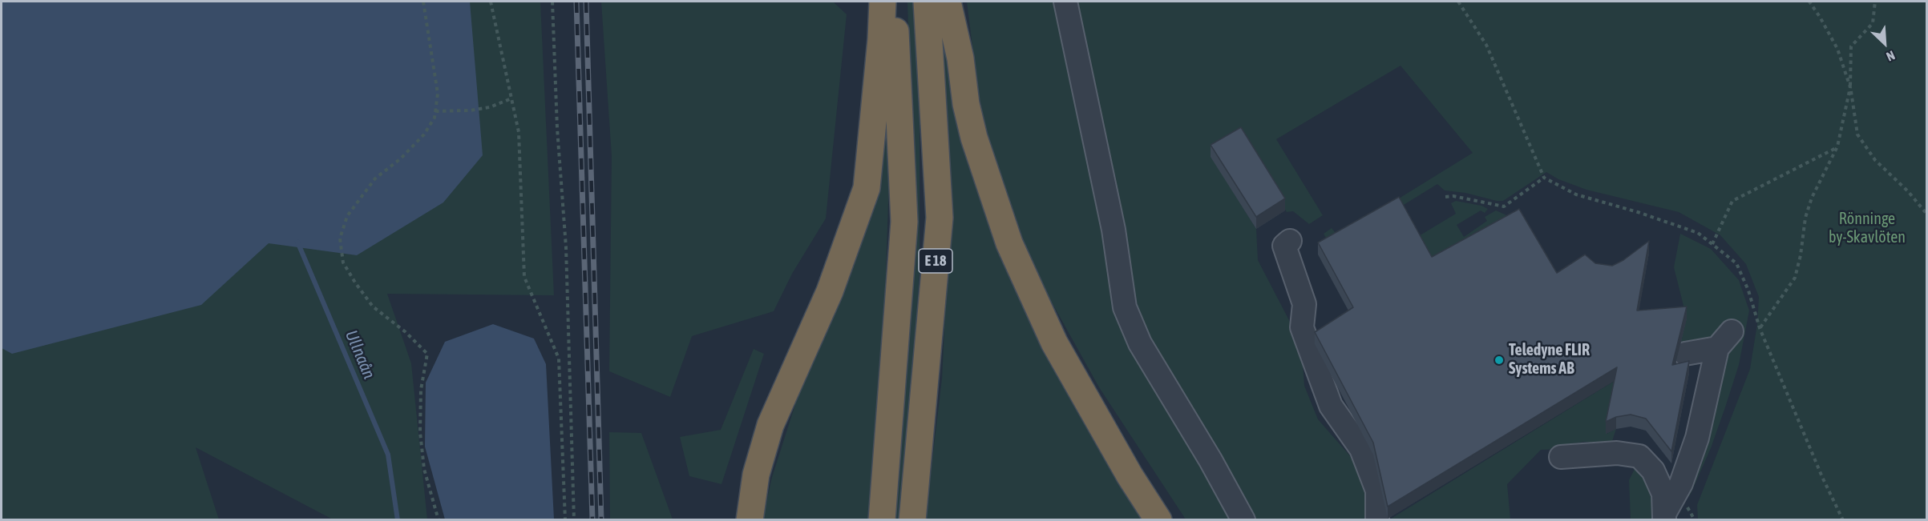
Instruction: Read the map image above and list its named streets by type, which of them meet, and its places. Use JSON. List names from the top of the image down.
{
  "streets": {
    "highway": ["E 18"]
  },
  "water": ["Ullnaån"],
  "parks": ["Rönninge by-Skavlöten"],
  "places": ["Teledyne FLIR Systems AB"],
  "north": "bottom right"
}
